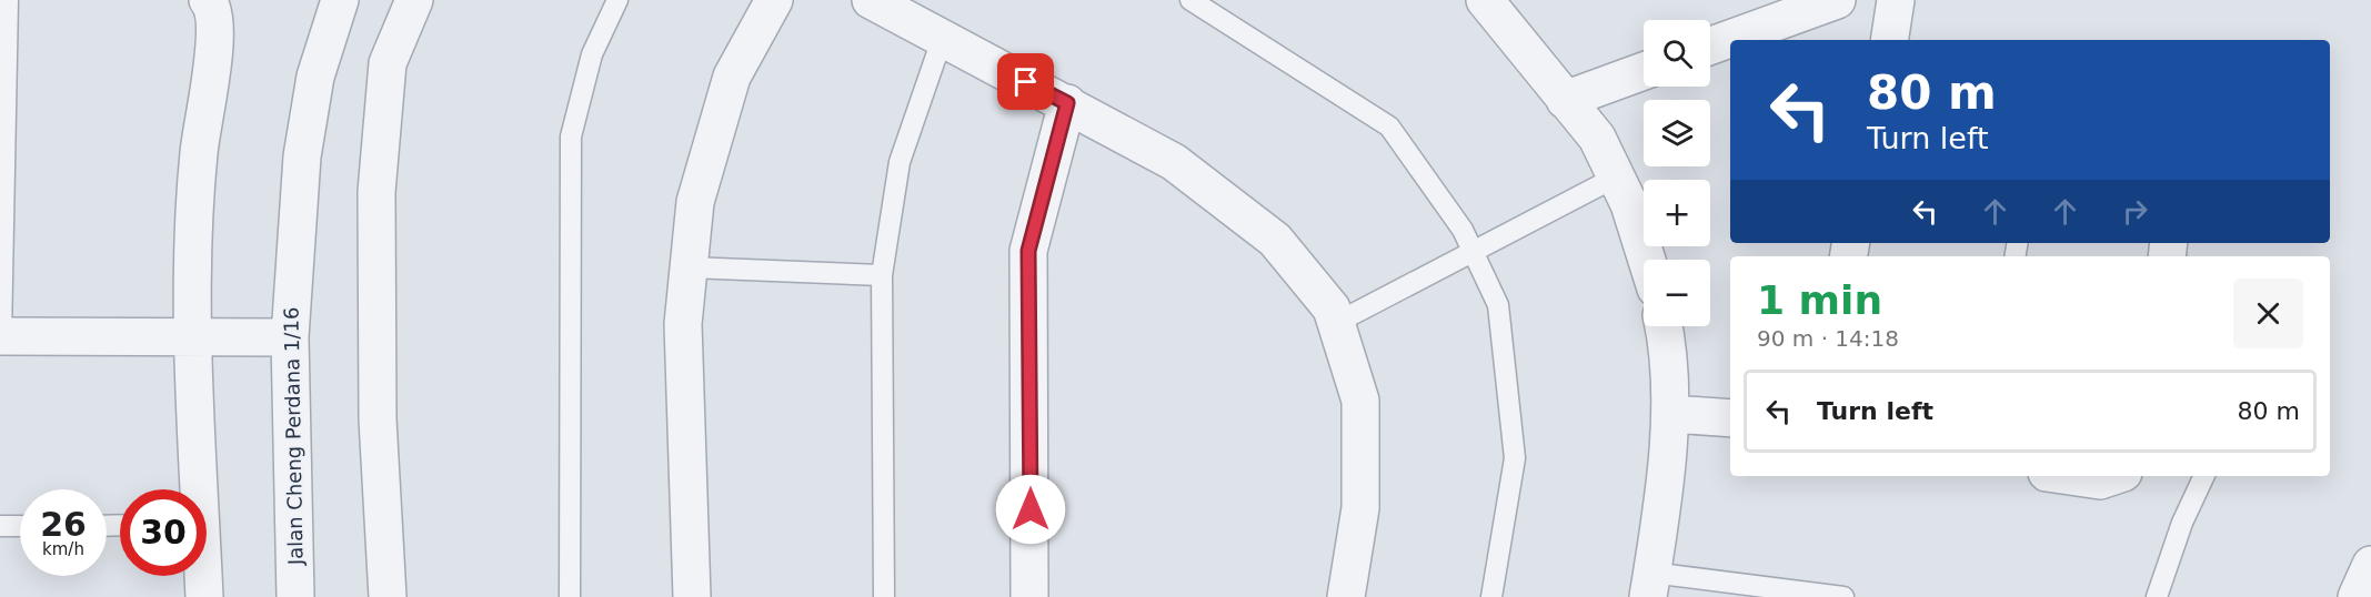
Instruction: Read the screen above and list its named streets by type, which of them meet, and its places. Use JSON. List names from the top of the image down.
{
  "streets": {
    "street": ["Jalan Cheng Perdana 1/16"]
  },
  "page": {
    "map_buttons": ["+", "−"],
    "turn": ["80 m", "Turn left"],
    "heading": ["1 min", "90 m · 14:18"],
    "list": [
      {
        "name": "Turn left",
        "value": "80 m"
      }
    ],
    "speed": "26 km/h",
    "limit": "30"
  }
}
